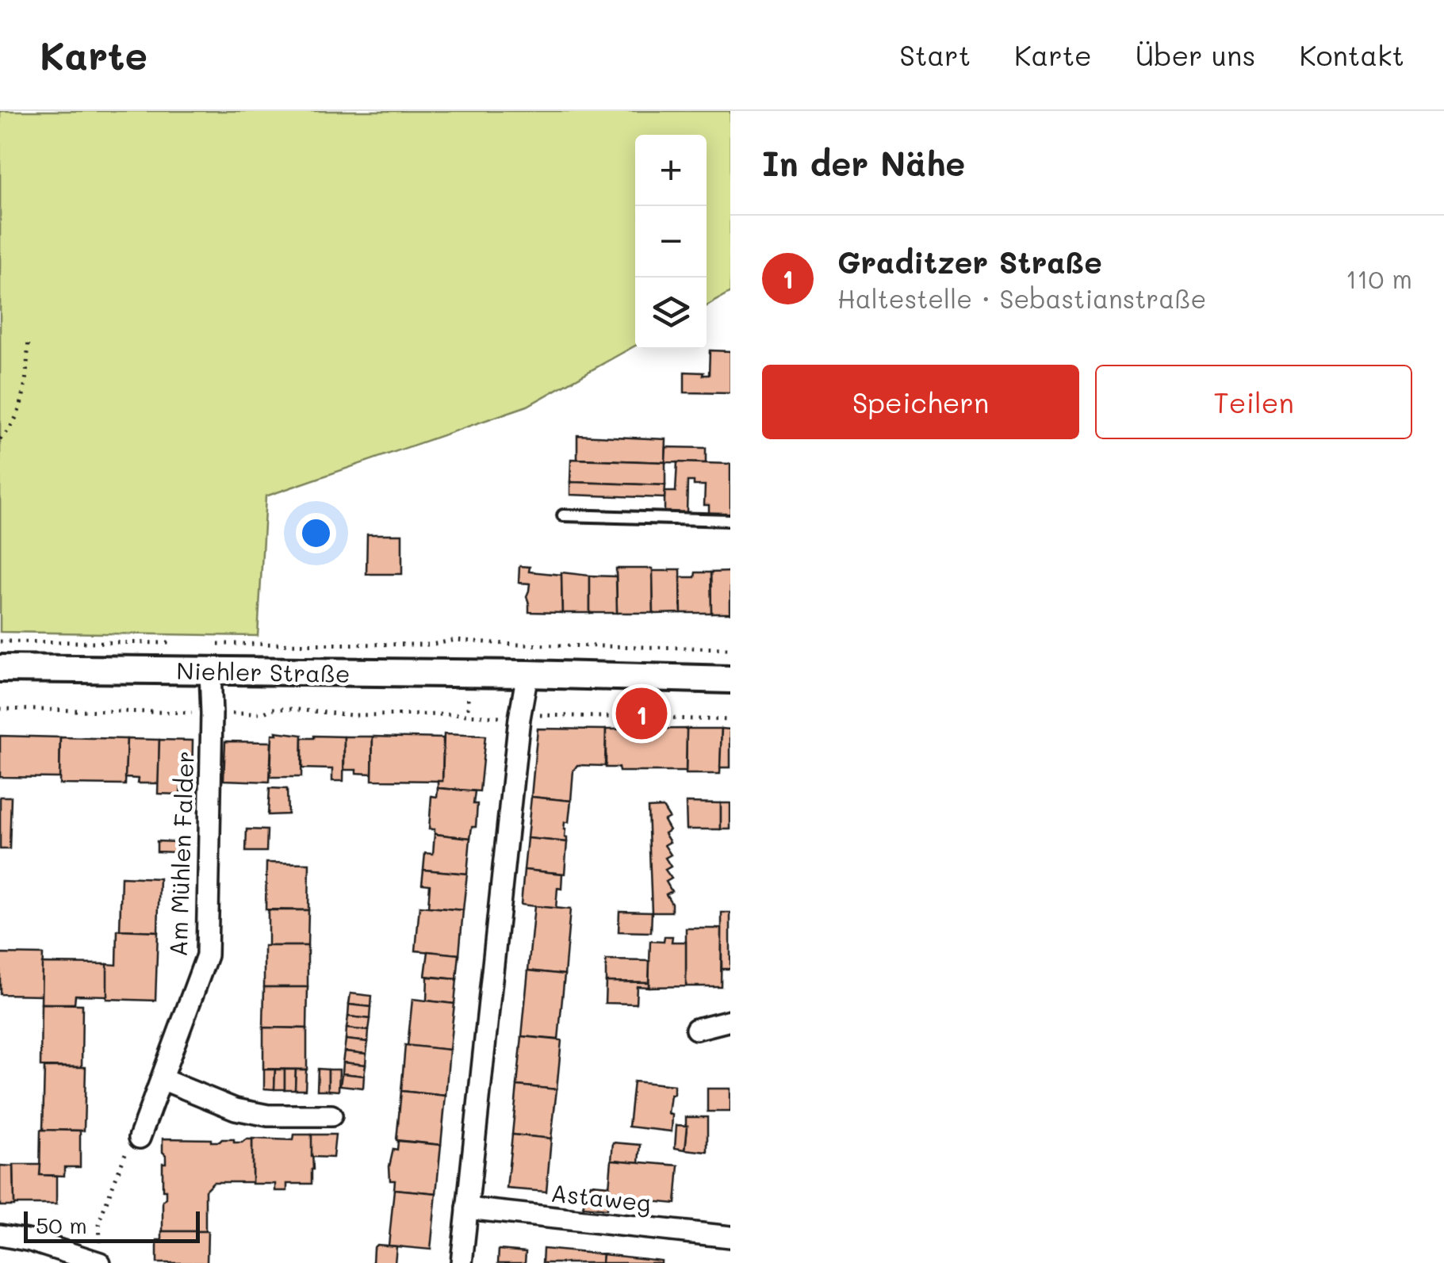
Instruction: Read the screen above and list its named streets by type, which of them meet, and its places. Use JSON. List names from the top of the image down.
{
  "streets": {
    "street": ["Niehler Straße", "Am Mühlen Falder", "Astaweg"]
  },
  "crossings": [
    ["Niehler Straße", "Am Mühlen Falder"]
  ],
  "scale_bar": "50 m",
  "page": {
    "header": "Karte",
    "nav": [
      "Start",
      "Karte",
      "Über uns",
      "Kontakt"
    ],
    "heading": "In der Nähe",
    "map_buttons": ["+", "−"],
    "list": [
      {
        "mark": "1",
        "name": "Graditzer Straße",
        "note": "Haltestelle · Sebastianstraße",
        "value": "110 m"
      }
    ],
    "buttons": ["Speichern", "Teilen"],
    "pins": "1",
    "scale": "50 m"
  }
}
